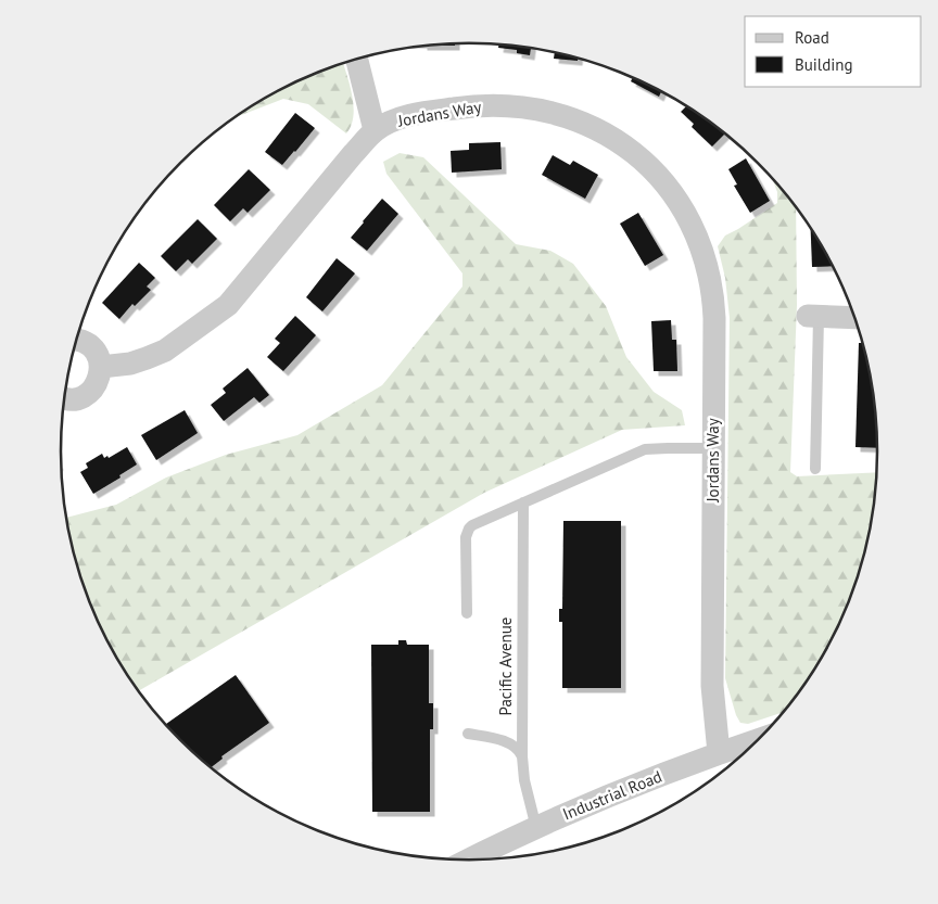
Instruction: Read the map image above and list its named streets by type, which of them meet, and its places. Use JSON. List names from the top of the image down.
{
  "streets": {
    "street": ["Jordans Way", "Industrial Road"],
    "lane": ["Pacific Avenue"]
  },
  "crossings": [
    ["Jordans Way", "Industrial Road"],
    ["Pacific Avenue", "Industrial Road"]
  ],
  "legend": ["Road", "Building"]
}
